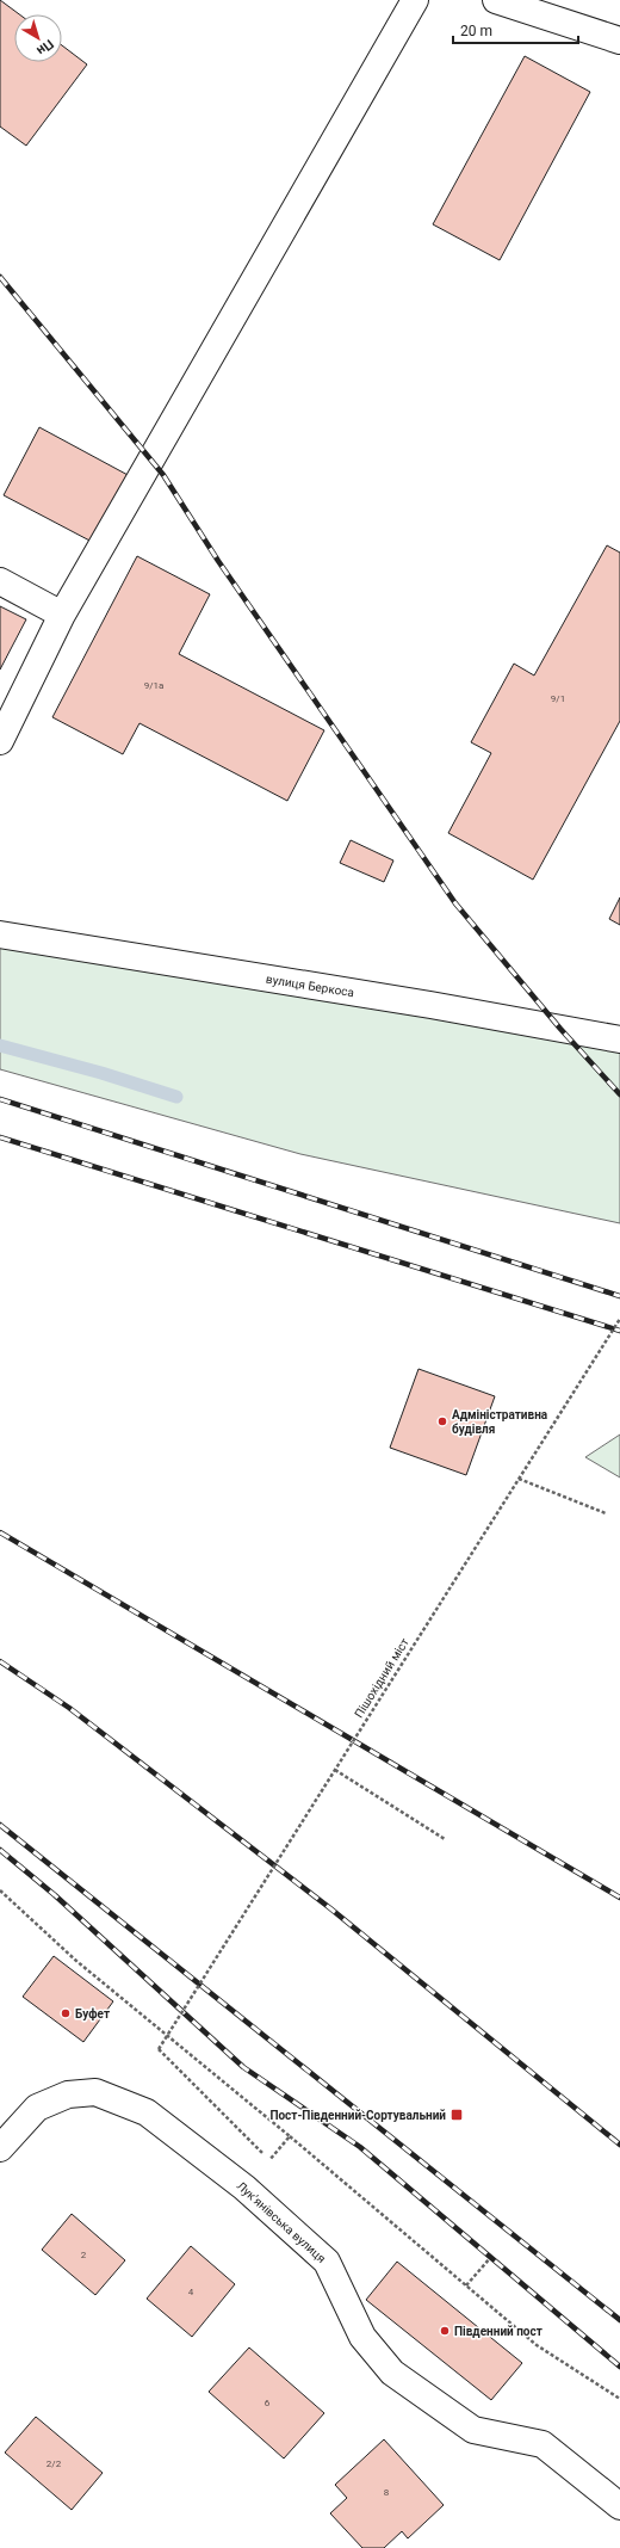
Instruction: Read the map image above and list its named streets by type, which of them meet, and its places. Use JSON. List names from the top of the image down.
{
  "streets": {
    "street": ["вулиця Беркоса", "Лук’янівська вулиця"],
    "path": ["Пішохідний міст"]
  },
  "places": {
    "other": ["Адміністративна будівля", "Буфет", "Південний пост"],
    "transit": ["Пост-Південний-Сортувальний"]
  },
  "house_numbers": [
    "9/1а",
    "9/1",
    "2",
    "4",
    "6",
    "2/2",
    "8"
  ],
  "scale_bar": "20 m",
  "north": "bottom right"
}
